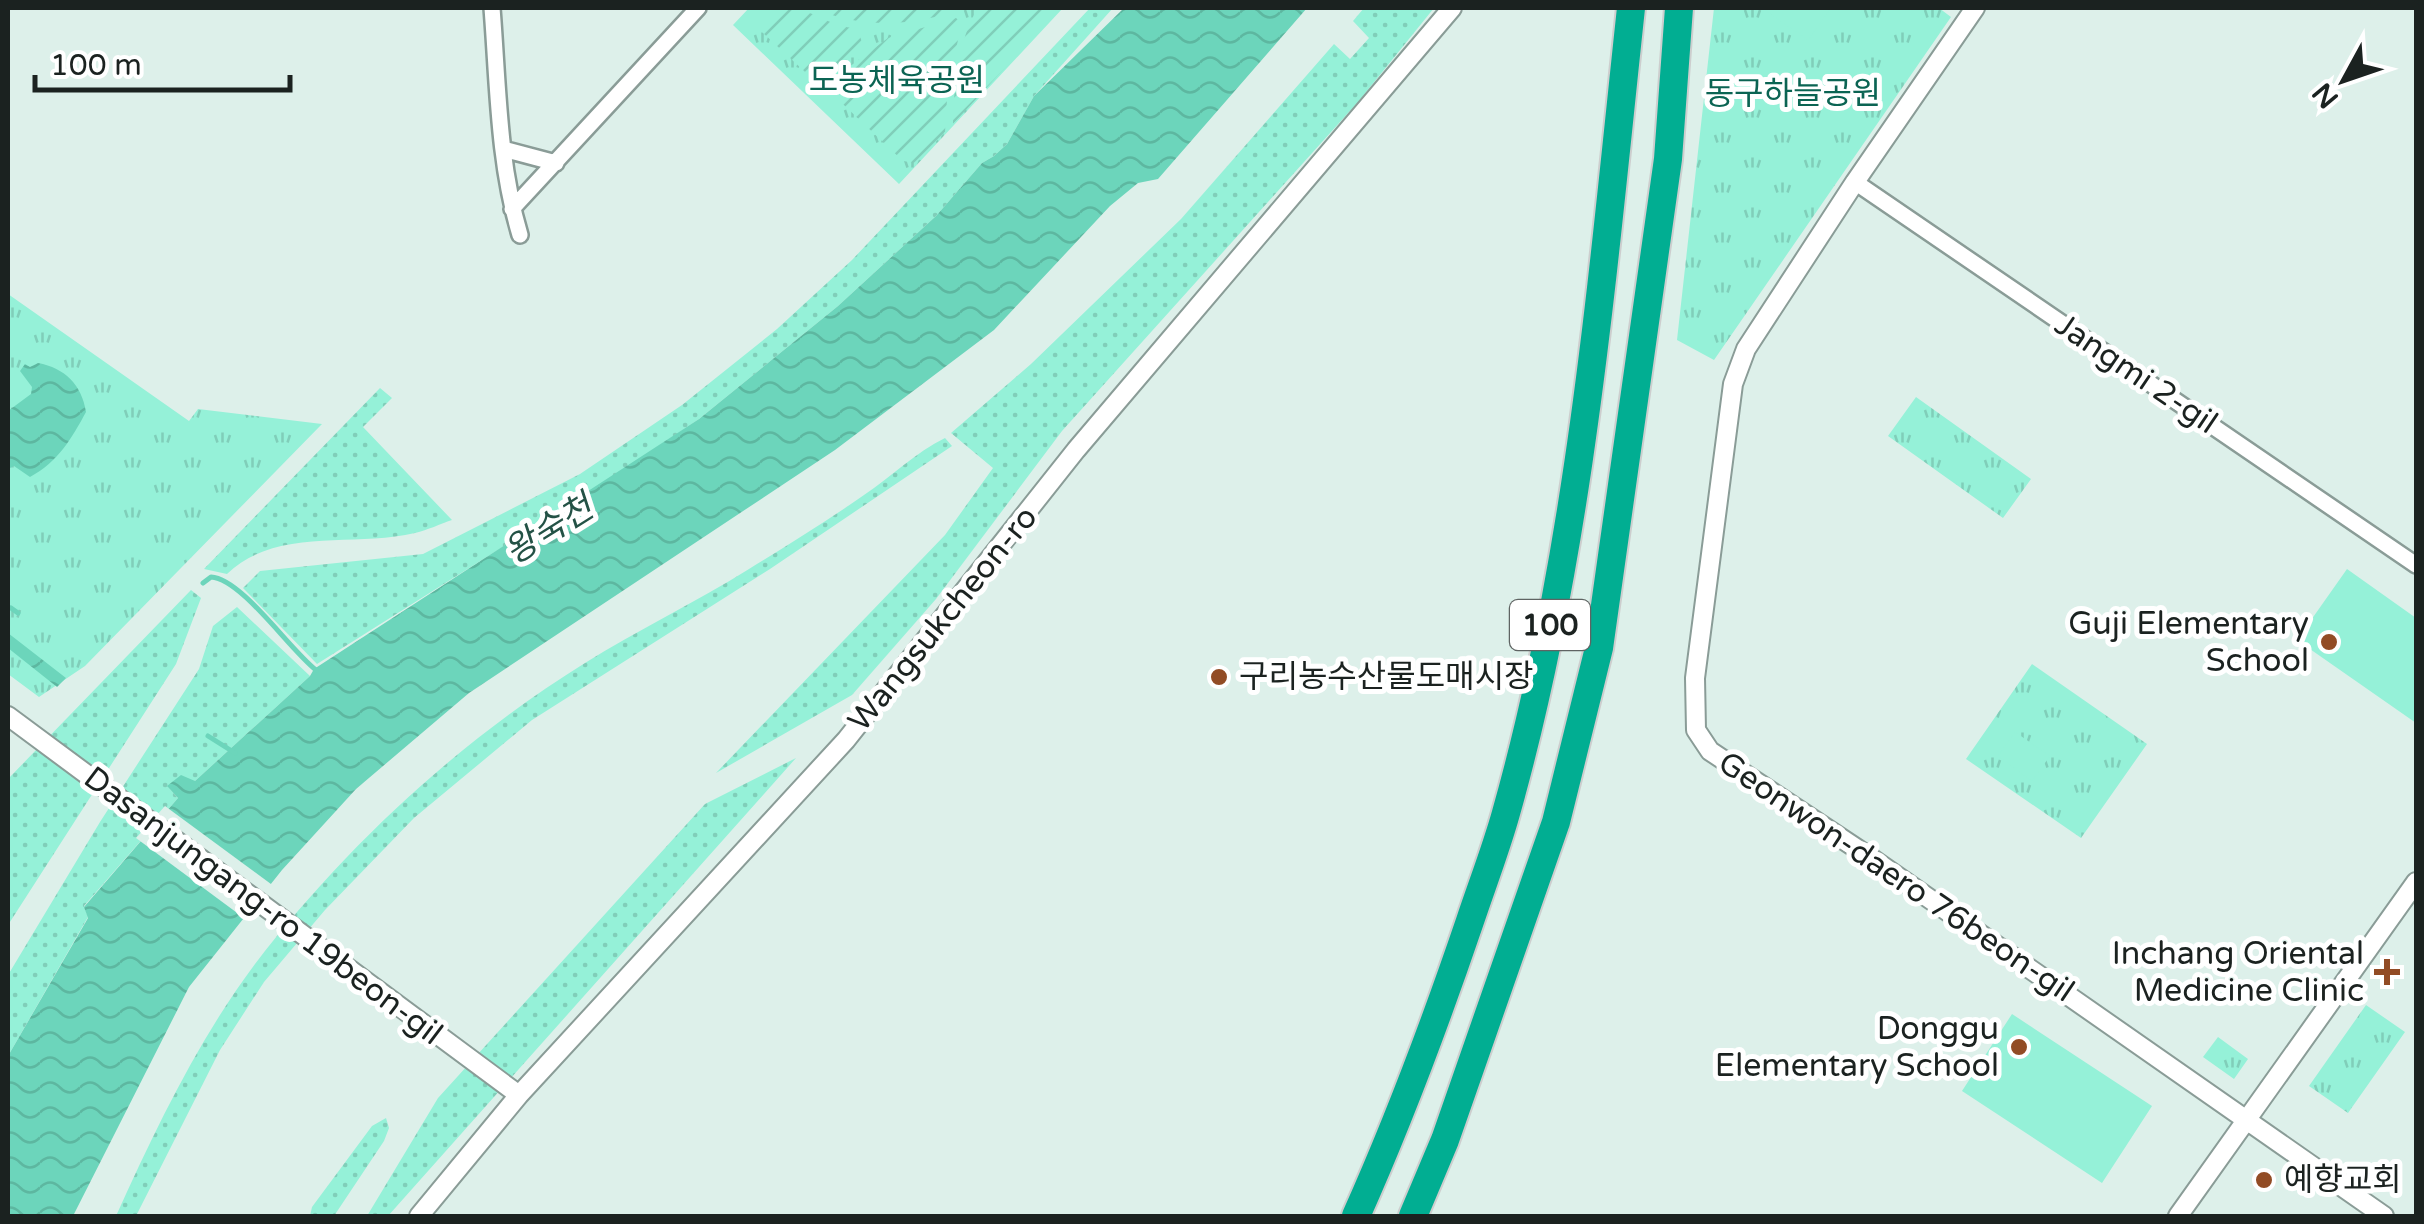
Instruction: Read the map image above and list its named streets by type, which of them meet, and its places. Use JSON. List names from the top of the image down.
{
  "streets": {
    "highway": ["100"],
    "street": [
      "Jangmi 2-gil",
      "Wangsukcheon-ro",
      "Geonwon-daero 76beon-gil",
      "Dasanjungang-ro 19beon-gil"
    ]
  },
  "crossings": [
    ["Jangmi 2-gil", "Geonwon-daero 76beon-gil"],
    ["Wangsukcheon-ro", "Dasanjungang-ro 19beon-gil"]
  ],
  "water": ["왕숙천"],
  "parks": ["도농체육공원", "동구하늘공원"],
  "places": {
    "other": [
      "Guji Elementary School",
      "구리농수산물도매시장",
      "Donggu Elementary School",
      "예향교회"
    ],
    "health": ["Inchang Oriental Medicine Clinic"]
  },
  "scale_bar": "100 m",
  "north": "bottom left"
}
